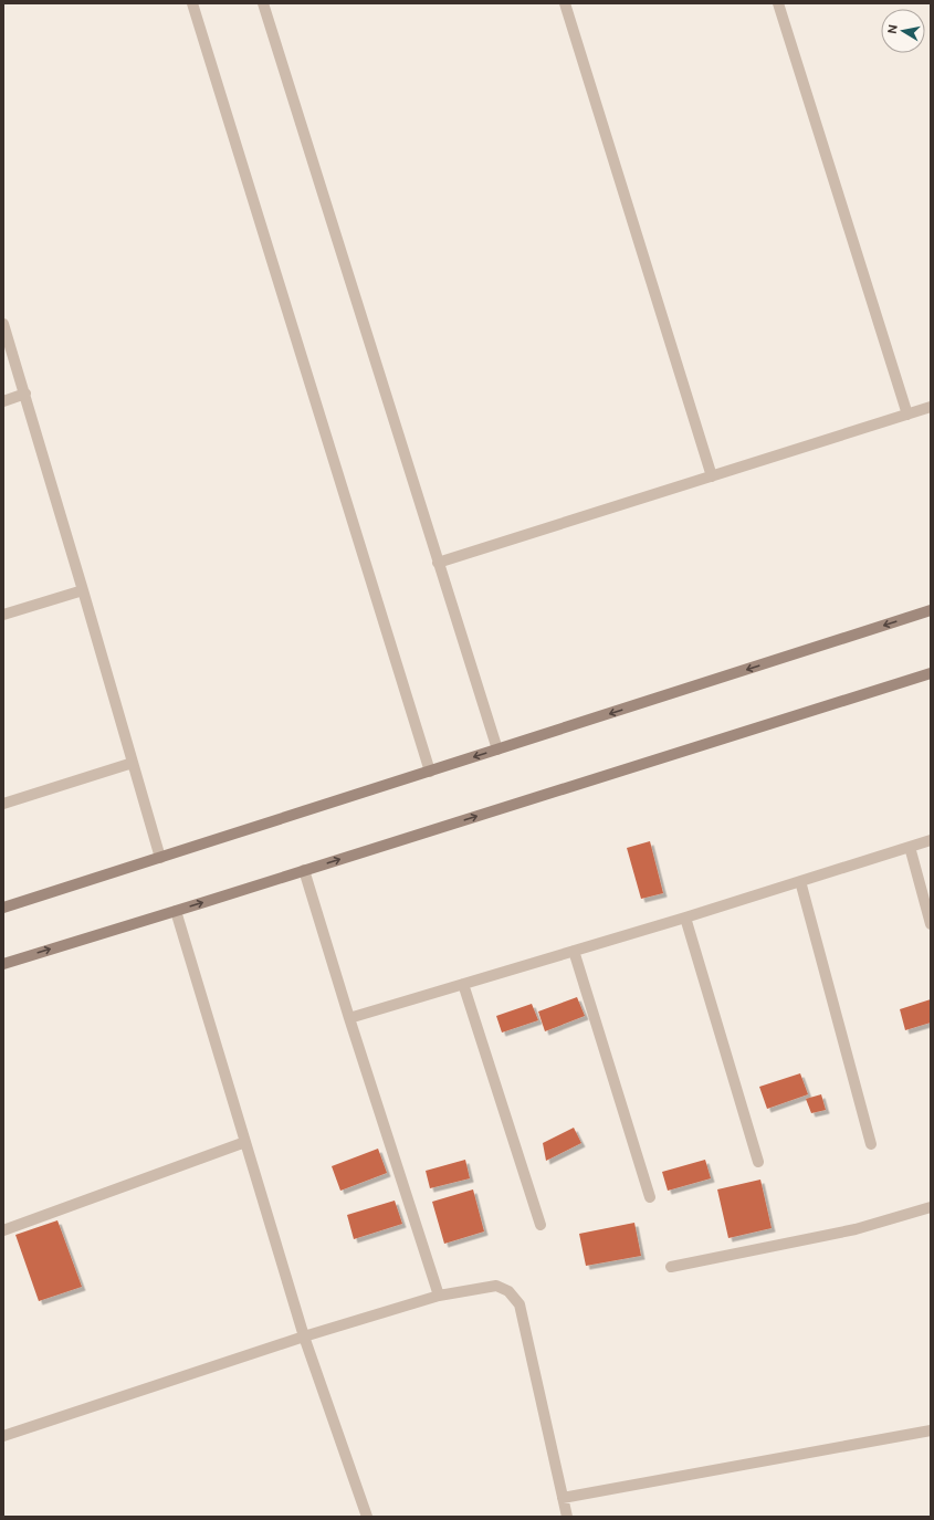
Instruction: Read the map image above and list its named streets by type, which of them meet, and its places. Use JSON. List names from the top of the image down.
{
  "north": "left"
}
